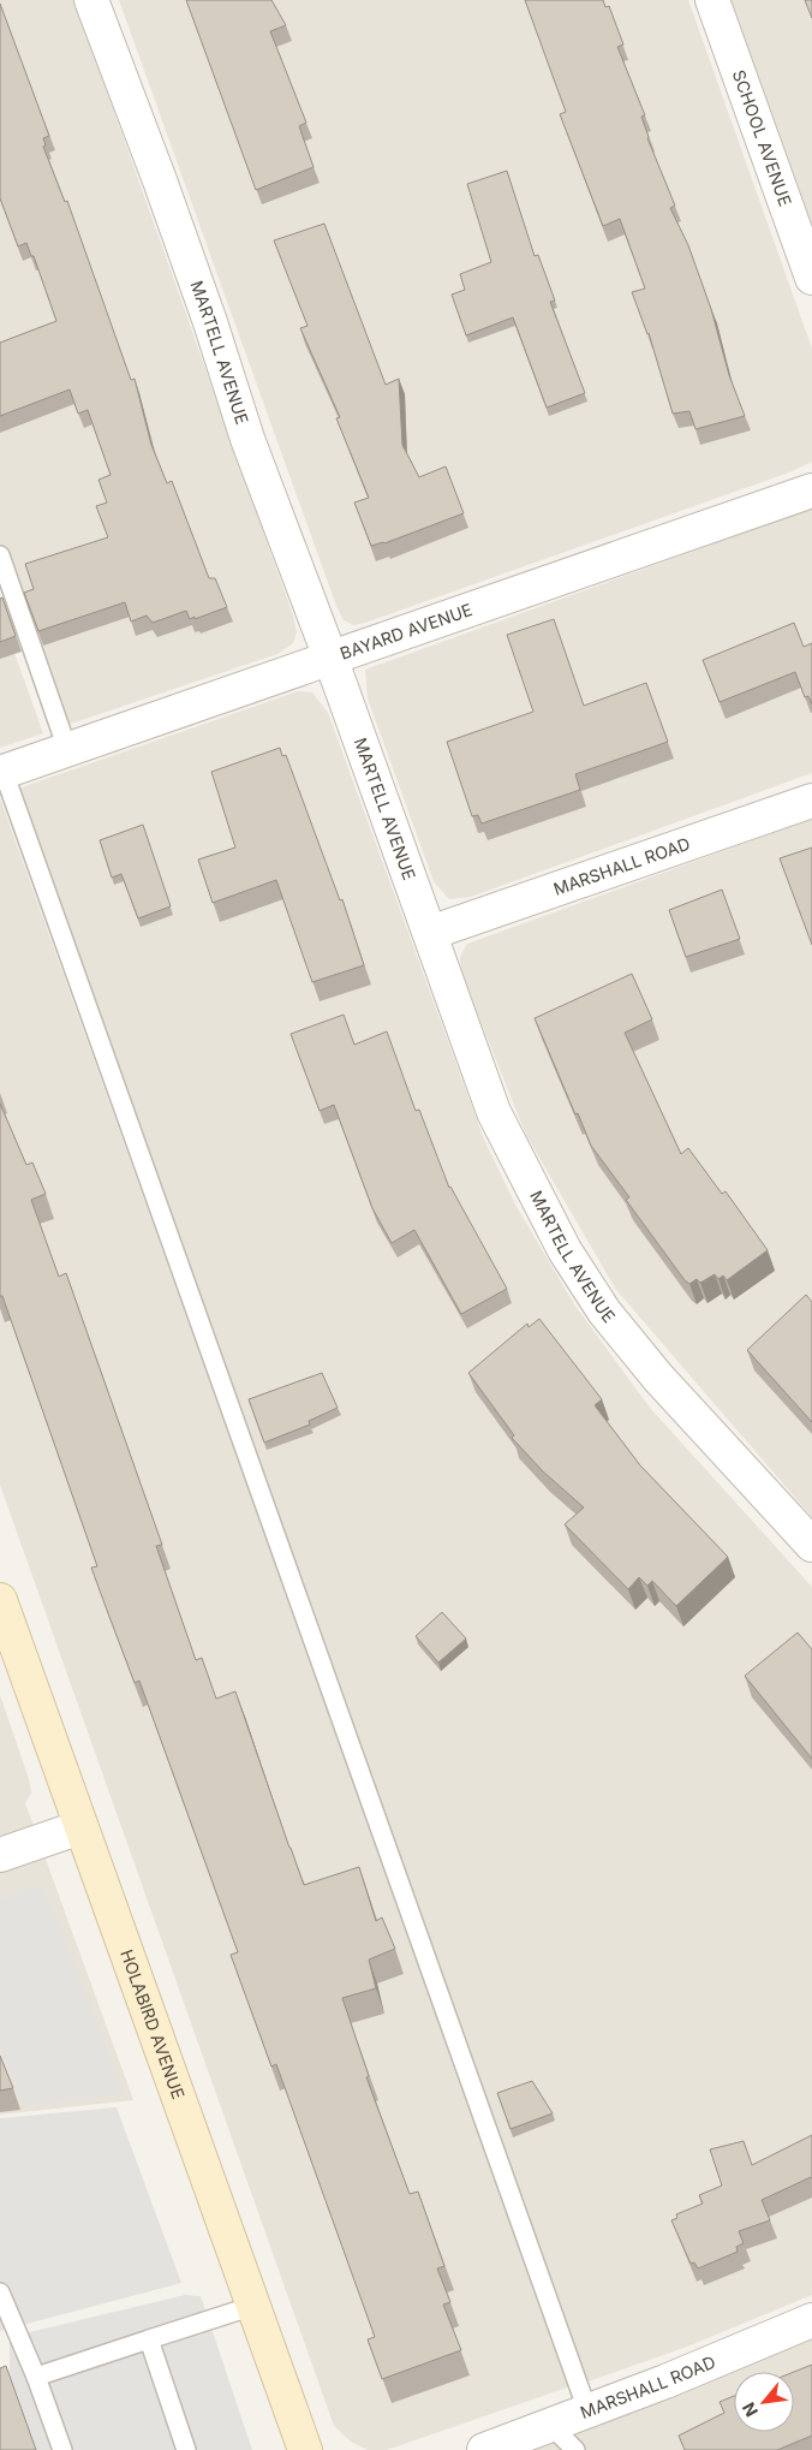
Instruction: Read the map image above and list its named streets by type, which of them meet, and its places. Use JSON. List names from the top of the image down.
{
  "streets": {
    "main road": ["HOLABIRD AVENUE"],
    "street": [
      "SCHOOL AVENUE",
      "MARTELL AVENUE",
      "BAYARD AVENUE",
      "MARSHALL ROAD"
    ]
  },
  "crossings": [
    ["MARTELL AVENUE", "BAYARD AVENUE"],
    ["MARTELL AVENUE", "MARSHALL ROAD"]
  ],
  "north": "bottom left"
}
